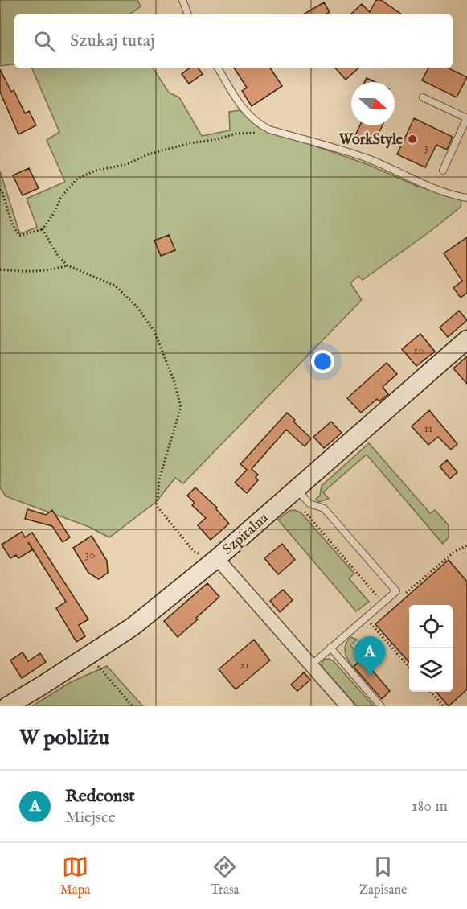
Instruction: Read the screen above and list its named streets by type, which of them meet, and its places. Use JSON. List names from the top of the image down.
{
  "streets": {
    "street": ["Szpitalna"]
  },
  "places": ["WorkStyle"],
  "house_numbers": [
    "3",
    "10",
    "11",
    "30",
    "21"
  ],
  "north": "right",
  "page": {
    "search": "Szukaj tutaj",
    "pins": "A",
    "heading": "W pobliżu",
    "list": [
      {
        "mark": "A",
        "name": "Redconst",
        "note": "Miejsce",
        "value": "180 m"
      }
    ],
    "nav": ["Mapa", "Trasa", "Zapisane"]
  }
}
